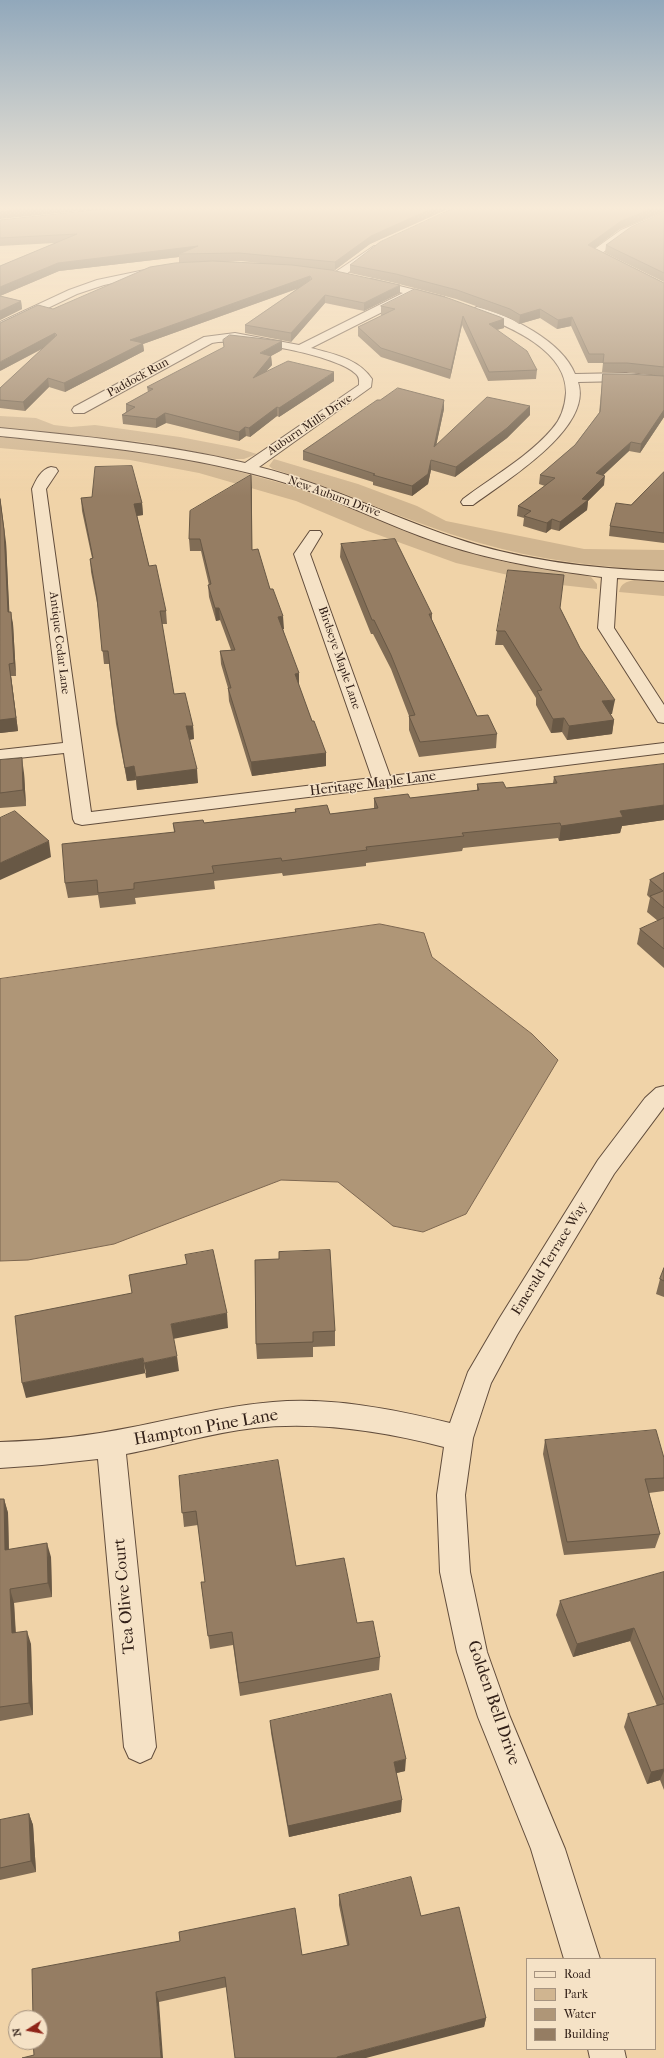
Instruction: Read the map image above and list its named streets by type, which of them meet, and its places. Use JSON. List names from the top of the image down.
{
  "streets": {
    "street": [
      "Paddock Run",
      "Auburn Mills Drive",
      "New Auburn Drive",
      "Antique Cedar Lane",
      "Birdseye Maple Lane",
      "Heritage Maple Lane",
      "Emerald Terrace Way",
      "Hampton Pine Lane",
      "Tea Olive Court",
      "Golden Bell Drive"
    ]
  },
  "crossings": [
    ["Paddock Run", "Auburn Mills Drive"],
    ["Auburn Mills Drive", "New Auburn Drive"],
    ["Antique Cedar Lane", "Heritage Maple Lane"],
    ["Birdseye Maple Lane", "Heritage Maple Lane"],
    ["Emerald Terrace Way", "Hampton Pine Lane"],
    ["Emerald Terrace Way", "Golden Bell Drive"],
    ["Hampton Pine Lane", "Tea Olive Court"],
    ["Hampton Pine Lane", "Golden Bell Drive"]
  ],
  "legend": [
    "Road",
    "Park",
    "Water",
    "Building"
  ],
  "north": "left"
}
